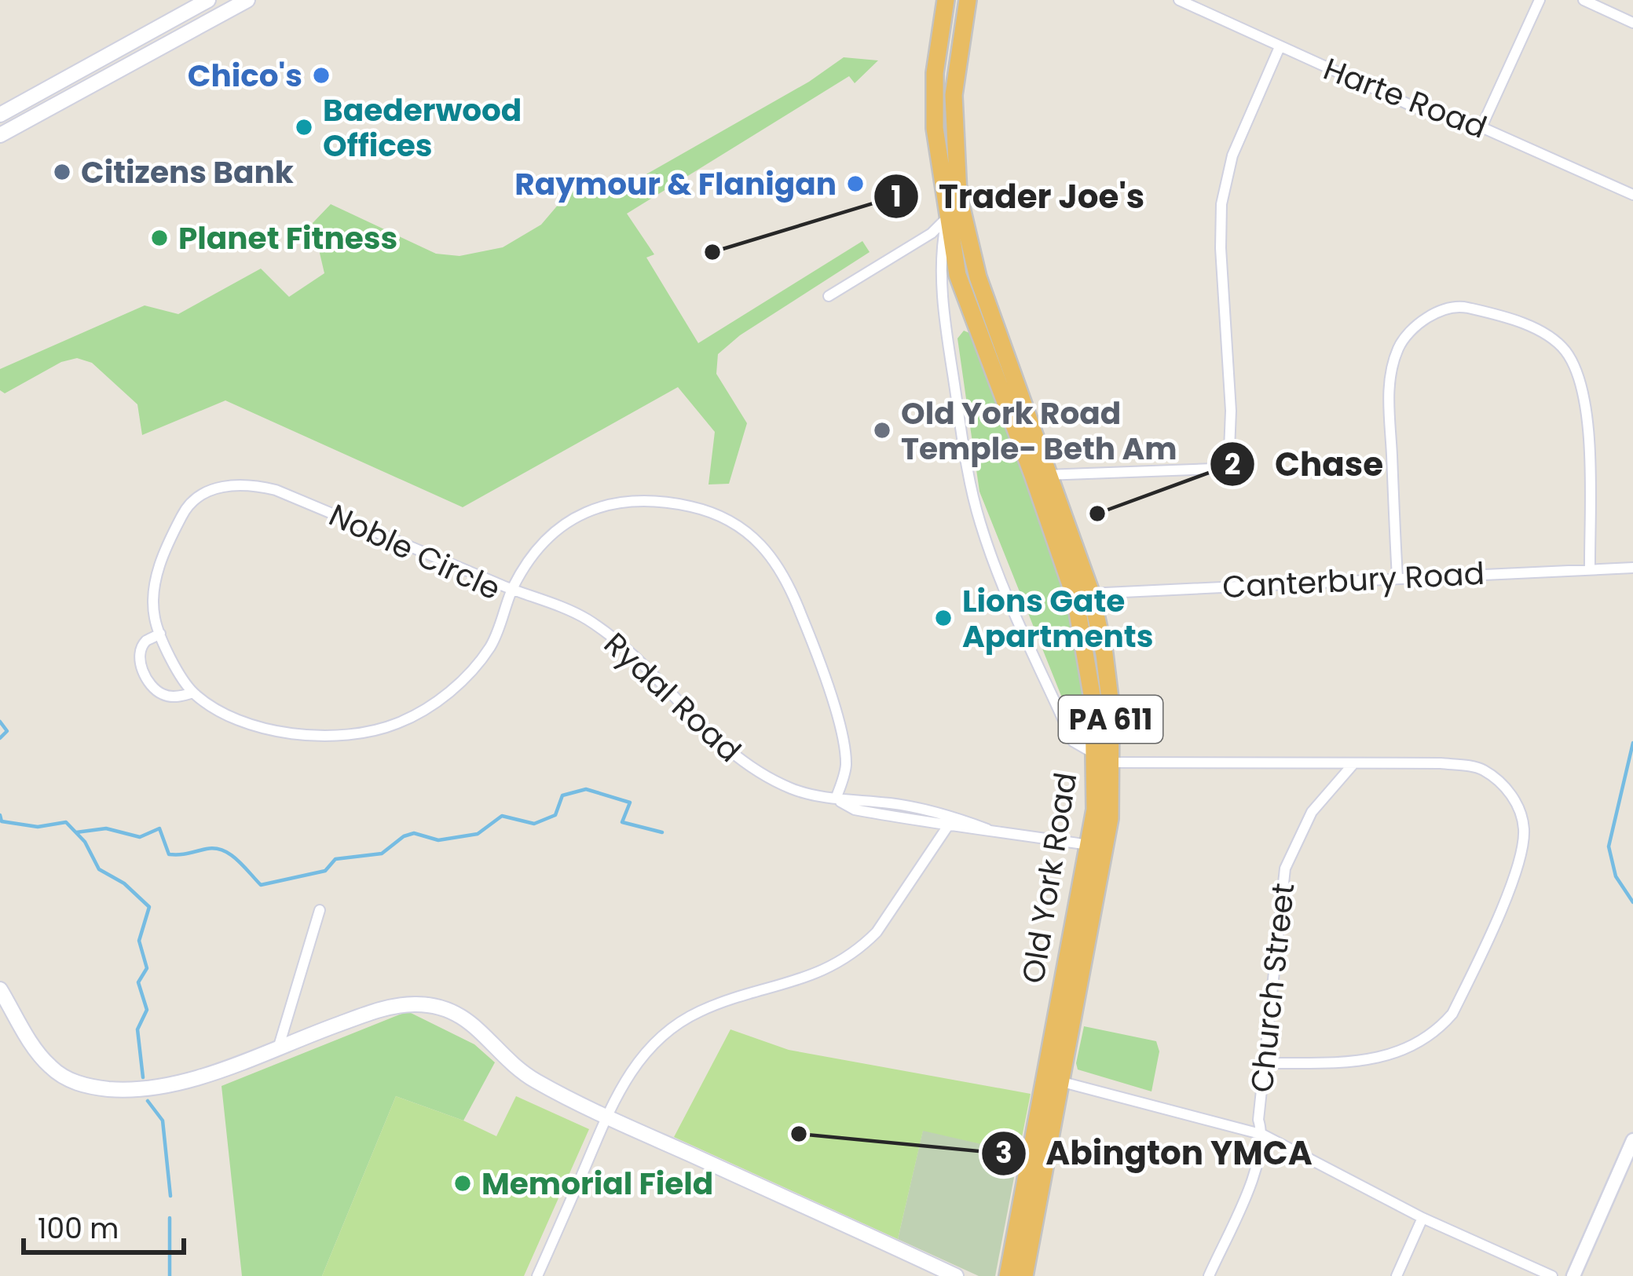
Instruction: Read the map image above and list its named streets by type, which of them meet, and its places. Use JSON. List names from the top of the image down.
{
  "streets": {
    "highway": ["PA 611", "Old York Road"],
    "street": [
      "Harte Road",
      "Noble Circle",
      "Canterbury Road",
      "Rydal Road",
      "Church Street"
    ]
  },
  "crossings": [
    ["Noble Circle", "Rydal Road"],
    ["Canterbury Road", "Old York Road"],
    ["Rydal Road", "Old York Road"]
  ],
  "places": [
    "Chico's",
    "Baederwood Offices",
    "Citizens Bank",
    "Raymour & Flanigan",
    "Planet Fitness",
    "Trader Joe's",
    "Old York Road Temple- Beth Am",
    "Chase",
    "Lions Gate Apartments",
    "Abington YMCA",
    "Memorial Field"
  ],
  "scale_bar": "100 m"
}
